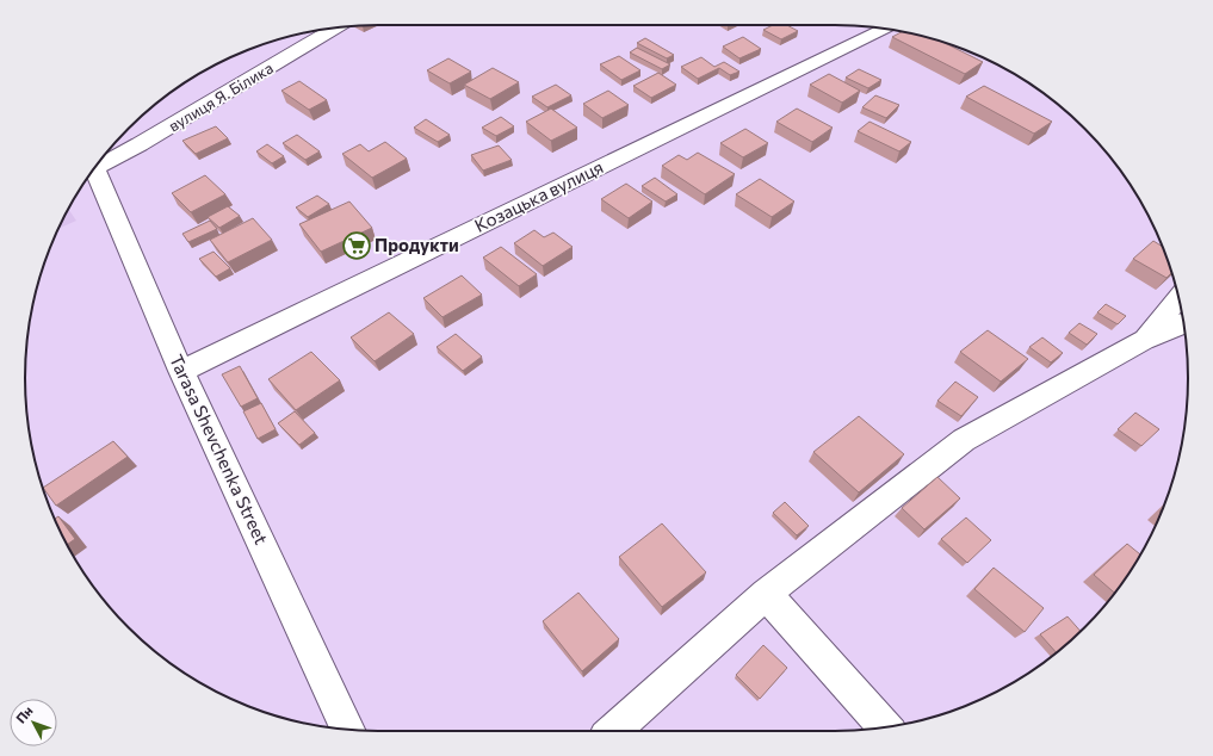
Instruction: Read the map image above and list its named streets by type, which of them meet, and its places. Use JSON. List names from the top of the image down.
{
  "streets": {
    "street": ["вулиця Я. Білика", "Козацька вулиця", "Tarasa Shevchenka Street"]
  },
  "crossings": [
    ["Козацька вулиця", "Tarasa Shevchenka Street"]
  ],
  "places": {
    "supermarket": ["Продукти"]
  },
  "north": "top left"
}
